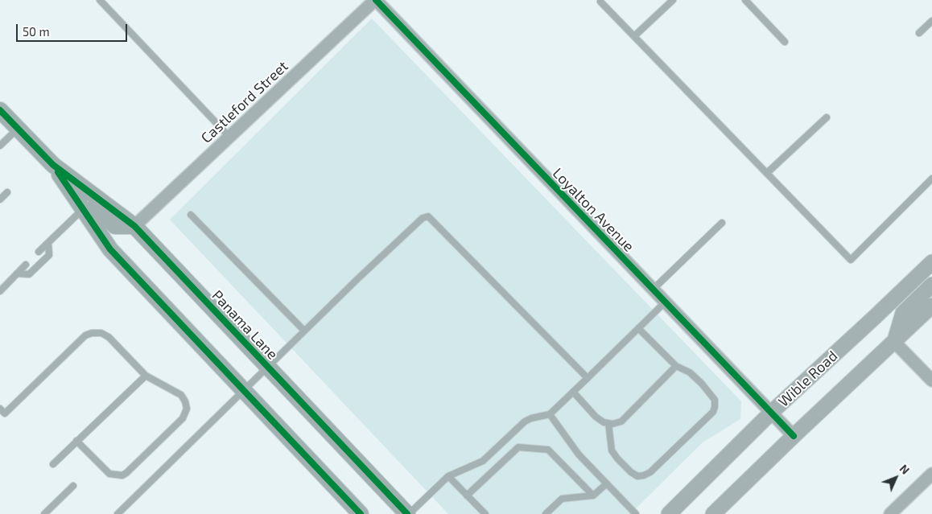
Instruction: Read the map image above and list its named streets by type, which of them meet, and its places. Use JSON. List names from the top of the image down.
{
  "streets": {
    "main road": ["Panama Lane"],
    "street": ["Castleford Street", "Loyalton Avenue", "Wible Road"]
  },
  "crossings": [
    ["Castleford Street", "Loyalton Avenue"],
    ["Castleford Street", "Panama Lane"],
    ["Loyalton Avenue", "Wible Road"]
  ],
  "scale_bar": "50 m",
  "north": "top right"
}
